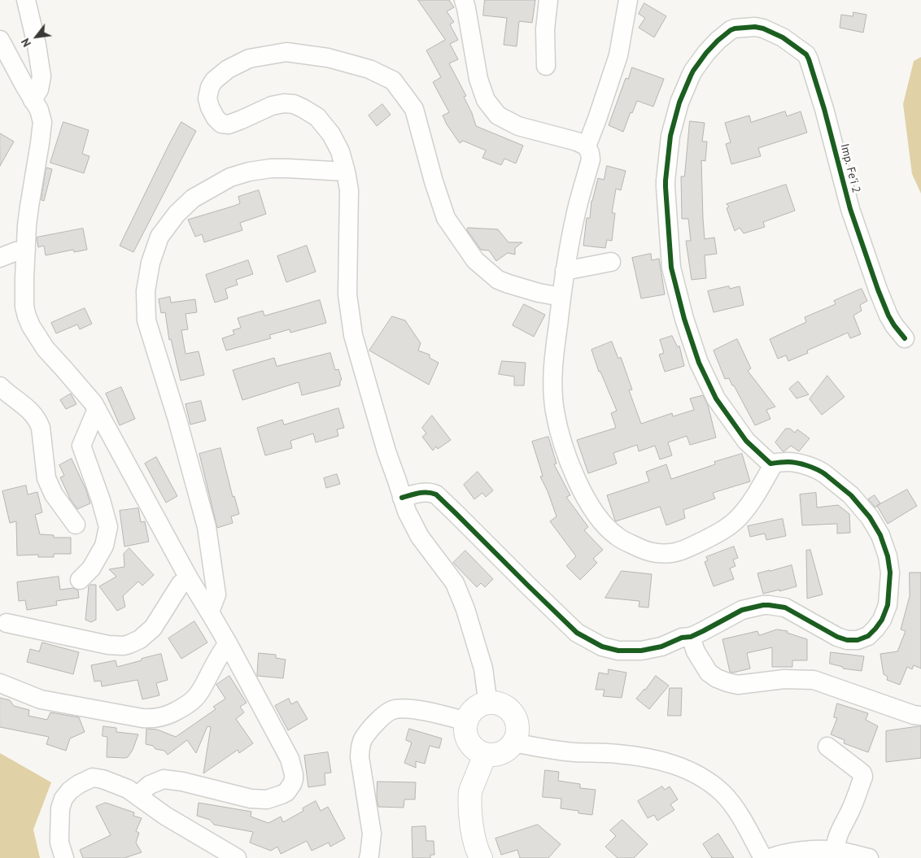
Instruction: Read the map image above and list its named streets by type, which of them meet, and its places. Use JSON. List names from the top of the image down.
{
  "streets": {
    "street": ["Imp. Fe'i 2"]
  },
  "north": "bottom left"
}
